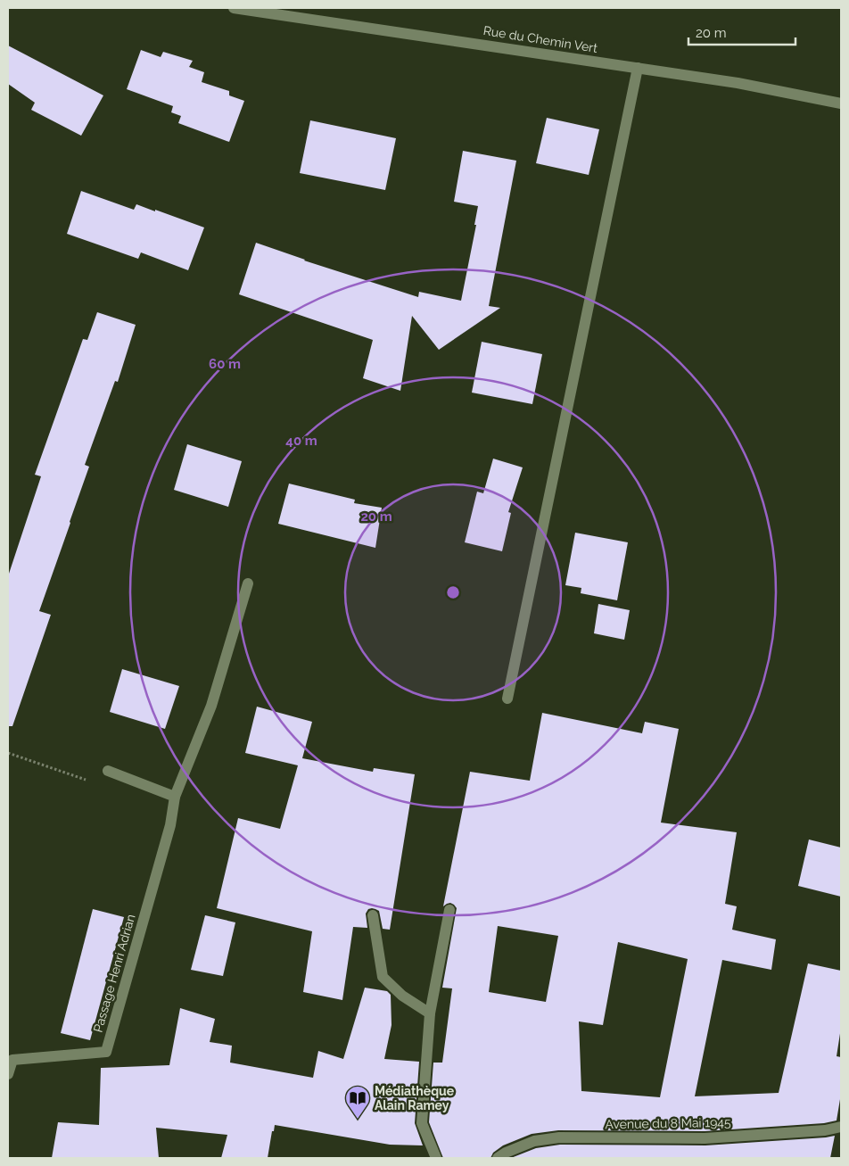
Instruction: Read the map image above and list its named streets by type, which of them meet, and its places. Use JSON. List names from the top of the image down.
{
  "streets": {
    "street": ["Rue du Chemin Vert", "Passage Henri Adrian", "Avenue du 8 Mai 1945"]
  },
  "places": {
    "library": ["Médiathèque Alain Ramey"]
  },
  "scale_bar": "20 m",
  "rings": ["60 m", "40 m", "20 m"]
}
